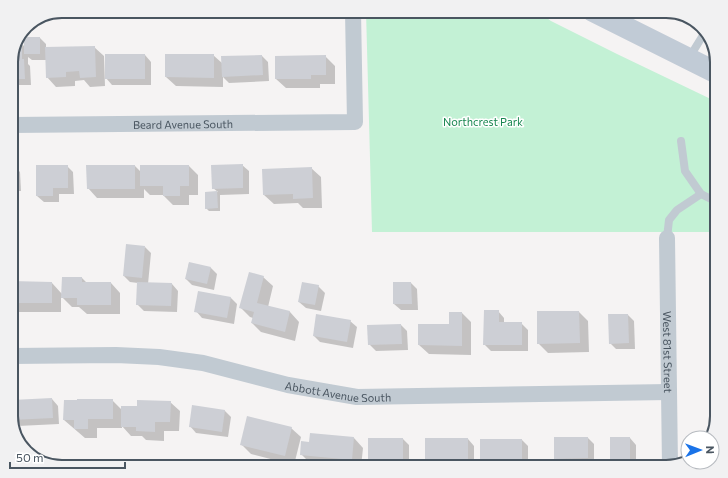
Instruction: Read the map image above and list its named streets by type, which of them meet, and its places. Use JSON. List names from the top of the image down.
{
  "streets": {
    "street": ["Beard Avenue South", "West 81st Street", "Abbott Avenue South"]
  },
  "crossings": [
    ["West 81st Street", "Abbott Avenue South"]
  ],
  "parks": ["Northcrest Park"],
  "scale_bar": "50 m",
  "north": "right"
}
